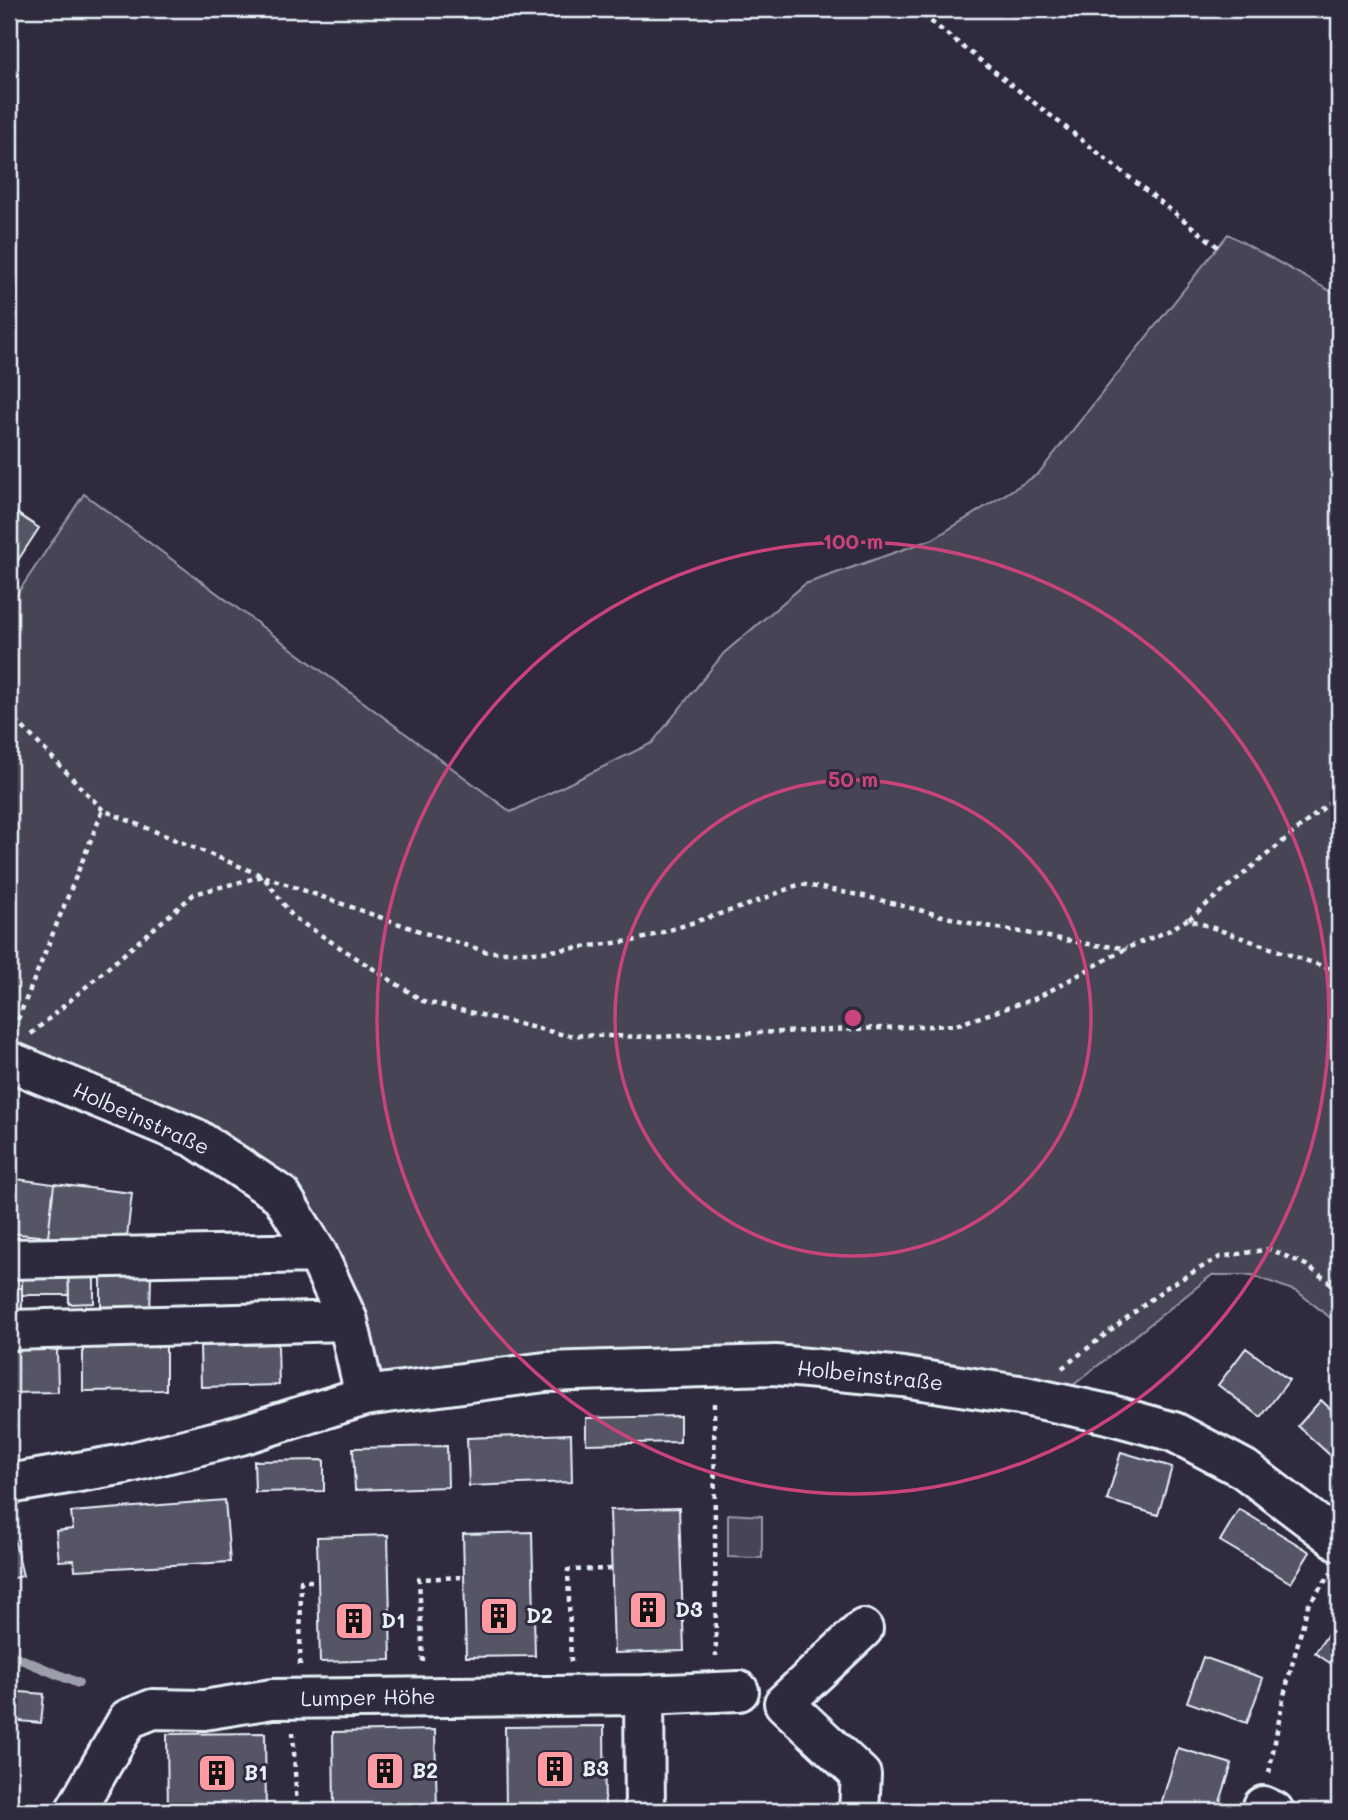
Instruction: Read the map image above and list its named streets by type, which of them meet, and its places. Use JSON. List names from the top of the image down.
{
  "streets": {
    "street": ["Holbeinstraße", "Lumper Höhe"]
  },
  "places": {
    "building": [
      "D3",
      "D2",
      "D1",
      "B3",
      "B2",
      "B1"
    ]
  },
  "rings": ["100 m", "50 m"]
}
